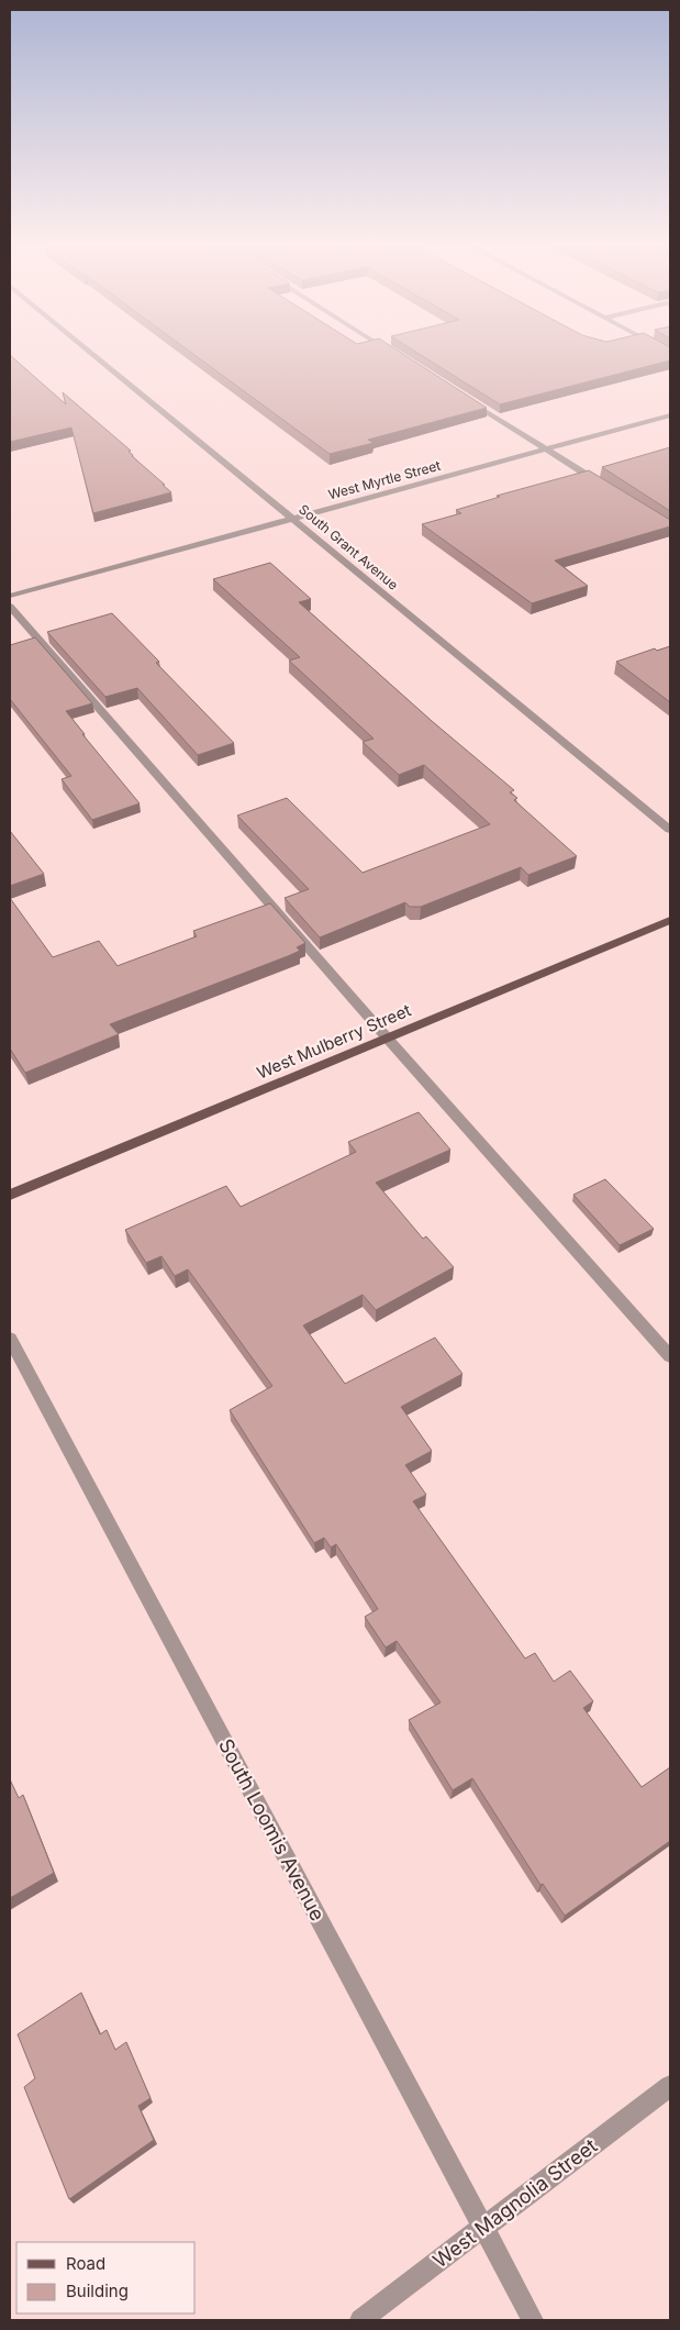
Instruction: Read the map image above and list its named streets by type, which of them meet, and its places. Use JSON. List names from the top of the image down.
{
  "streets": {
    "main road": ["West Mulberry Street"],
    "street": [
      "West Myrtle Street",
      "South Grant Avenue",
      "South Loomis Avenue",
      "West Magnolia Street"
    ]
  },
  "crossings": [
    ["West Myrtle Street", "South Grant Avenue"],
    ["South Loomis Avenue", "West Magnolia Street"]
  ],
  "legend": ["Road", "Building"]
}
